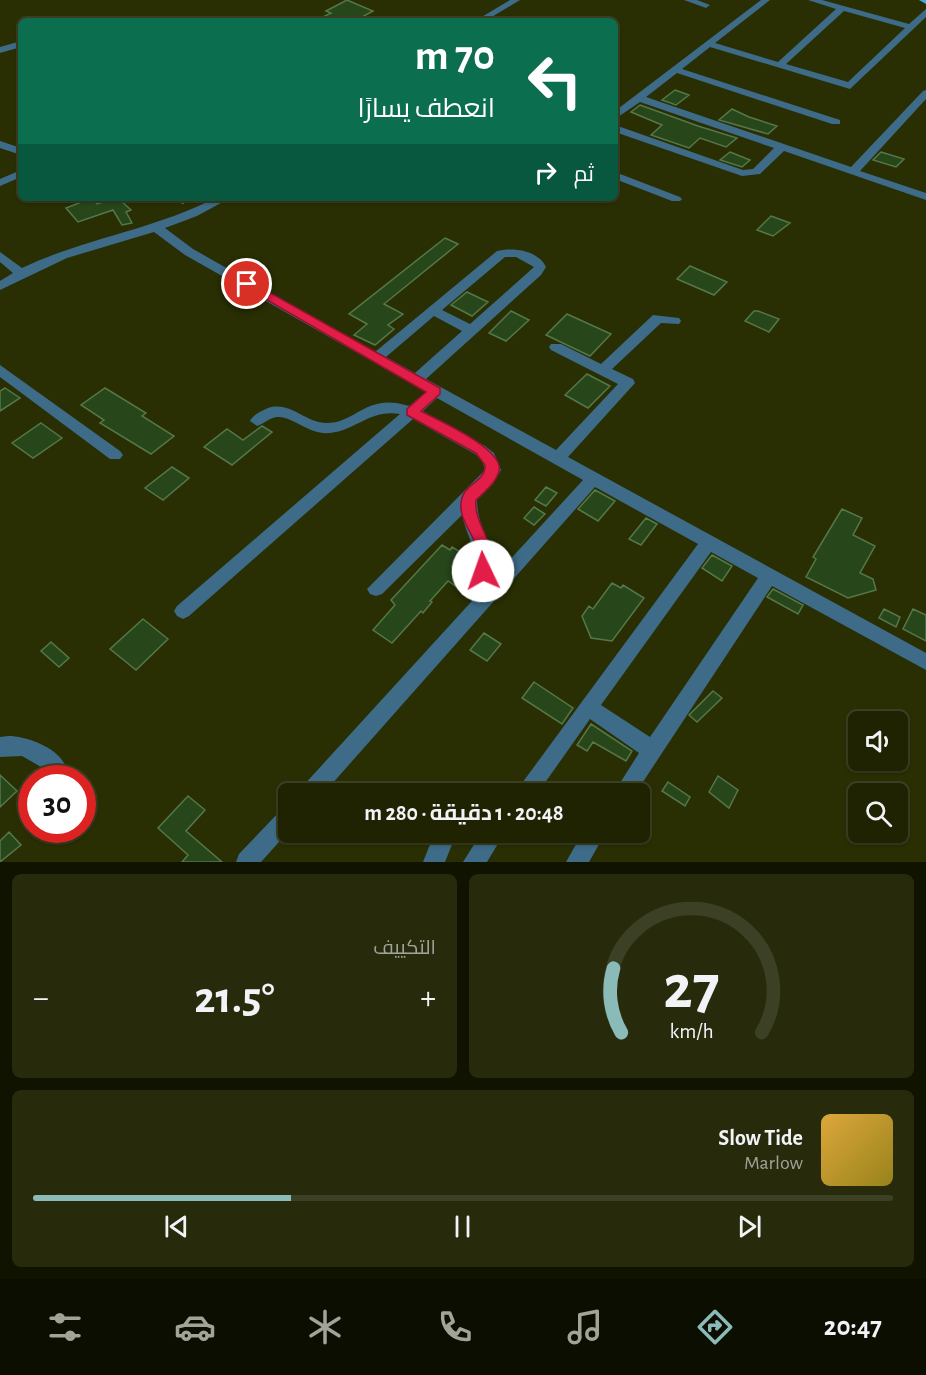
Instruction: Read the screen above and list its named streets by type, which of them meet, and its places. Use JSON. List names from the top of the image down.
{
  "page": {
    "turn": ["70 m", "انعطف يسارًا"],
    "then": "ثم",
    "limit": "30",
    "trip": "20:48 · 1 دقيقة · 280 m",
    "tile": "التكييف",
    "heat": ["−", "21.5°", "+"],
    "song": ["Slow Tide", "Marlow"],
    "tabs": "20:47",
    "gauge": ["27", "km/h"]
  }
}
